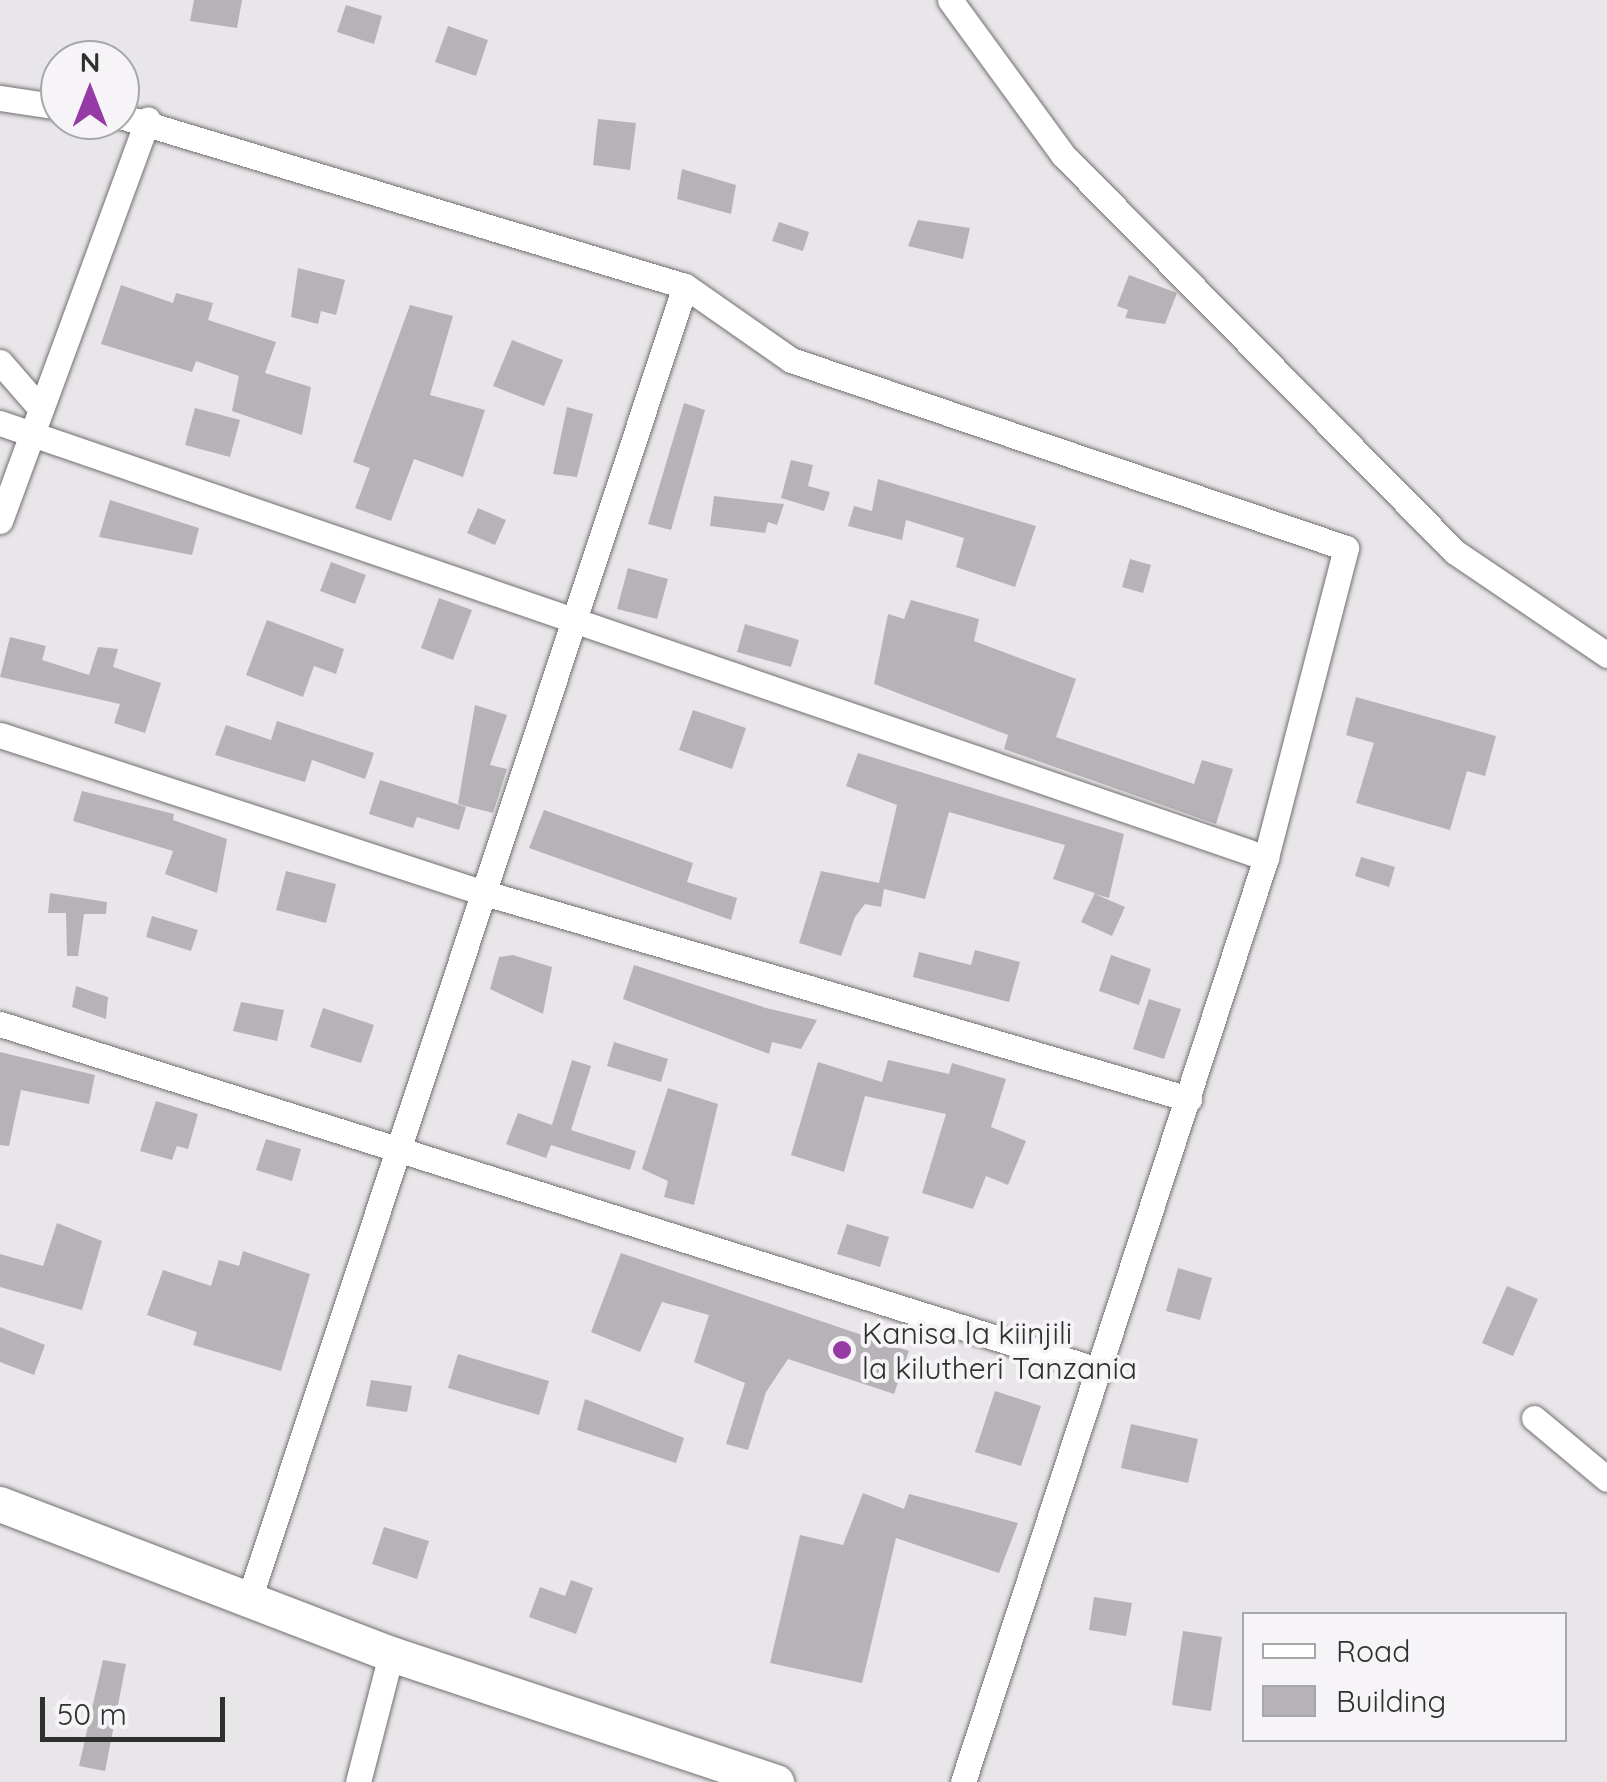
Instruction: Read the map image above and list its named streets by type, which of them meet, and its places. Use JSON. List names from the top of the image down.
{
  "places": ["Kanisa la kiinjili la kilutheri Tanzania"],
  "legend": ["Road", "Building"],
  "scale_bar": "50 m",
  "north": "top"
}
